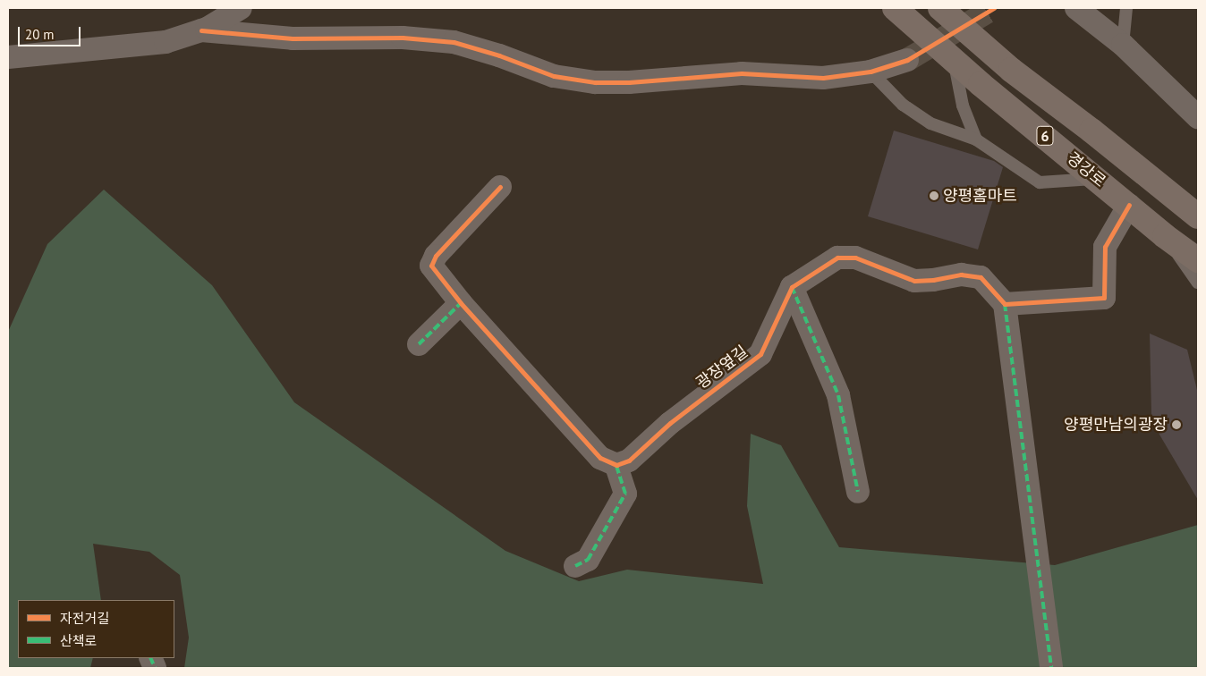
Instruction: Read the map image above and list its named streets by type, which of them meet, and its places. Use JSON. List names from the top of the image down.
{
  "streets": {
    "highway": ["6", "경강로"],
    "street": ["광장옆길"]
  },
  "places": ["양평홈마트", "양평만남의광장"],
  "legend": ["자전거길", "산책로"],
  "scale_bar": "20 m"
}
